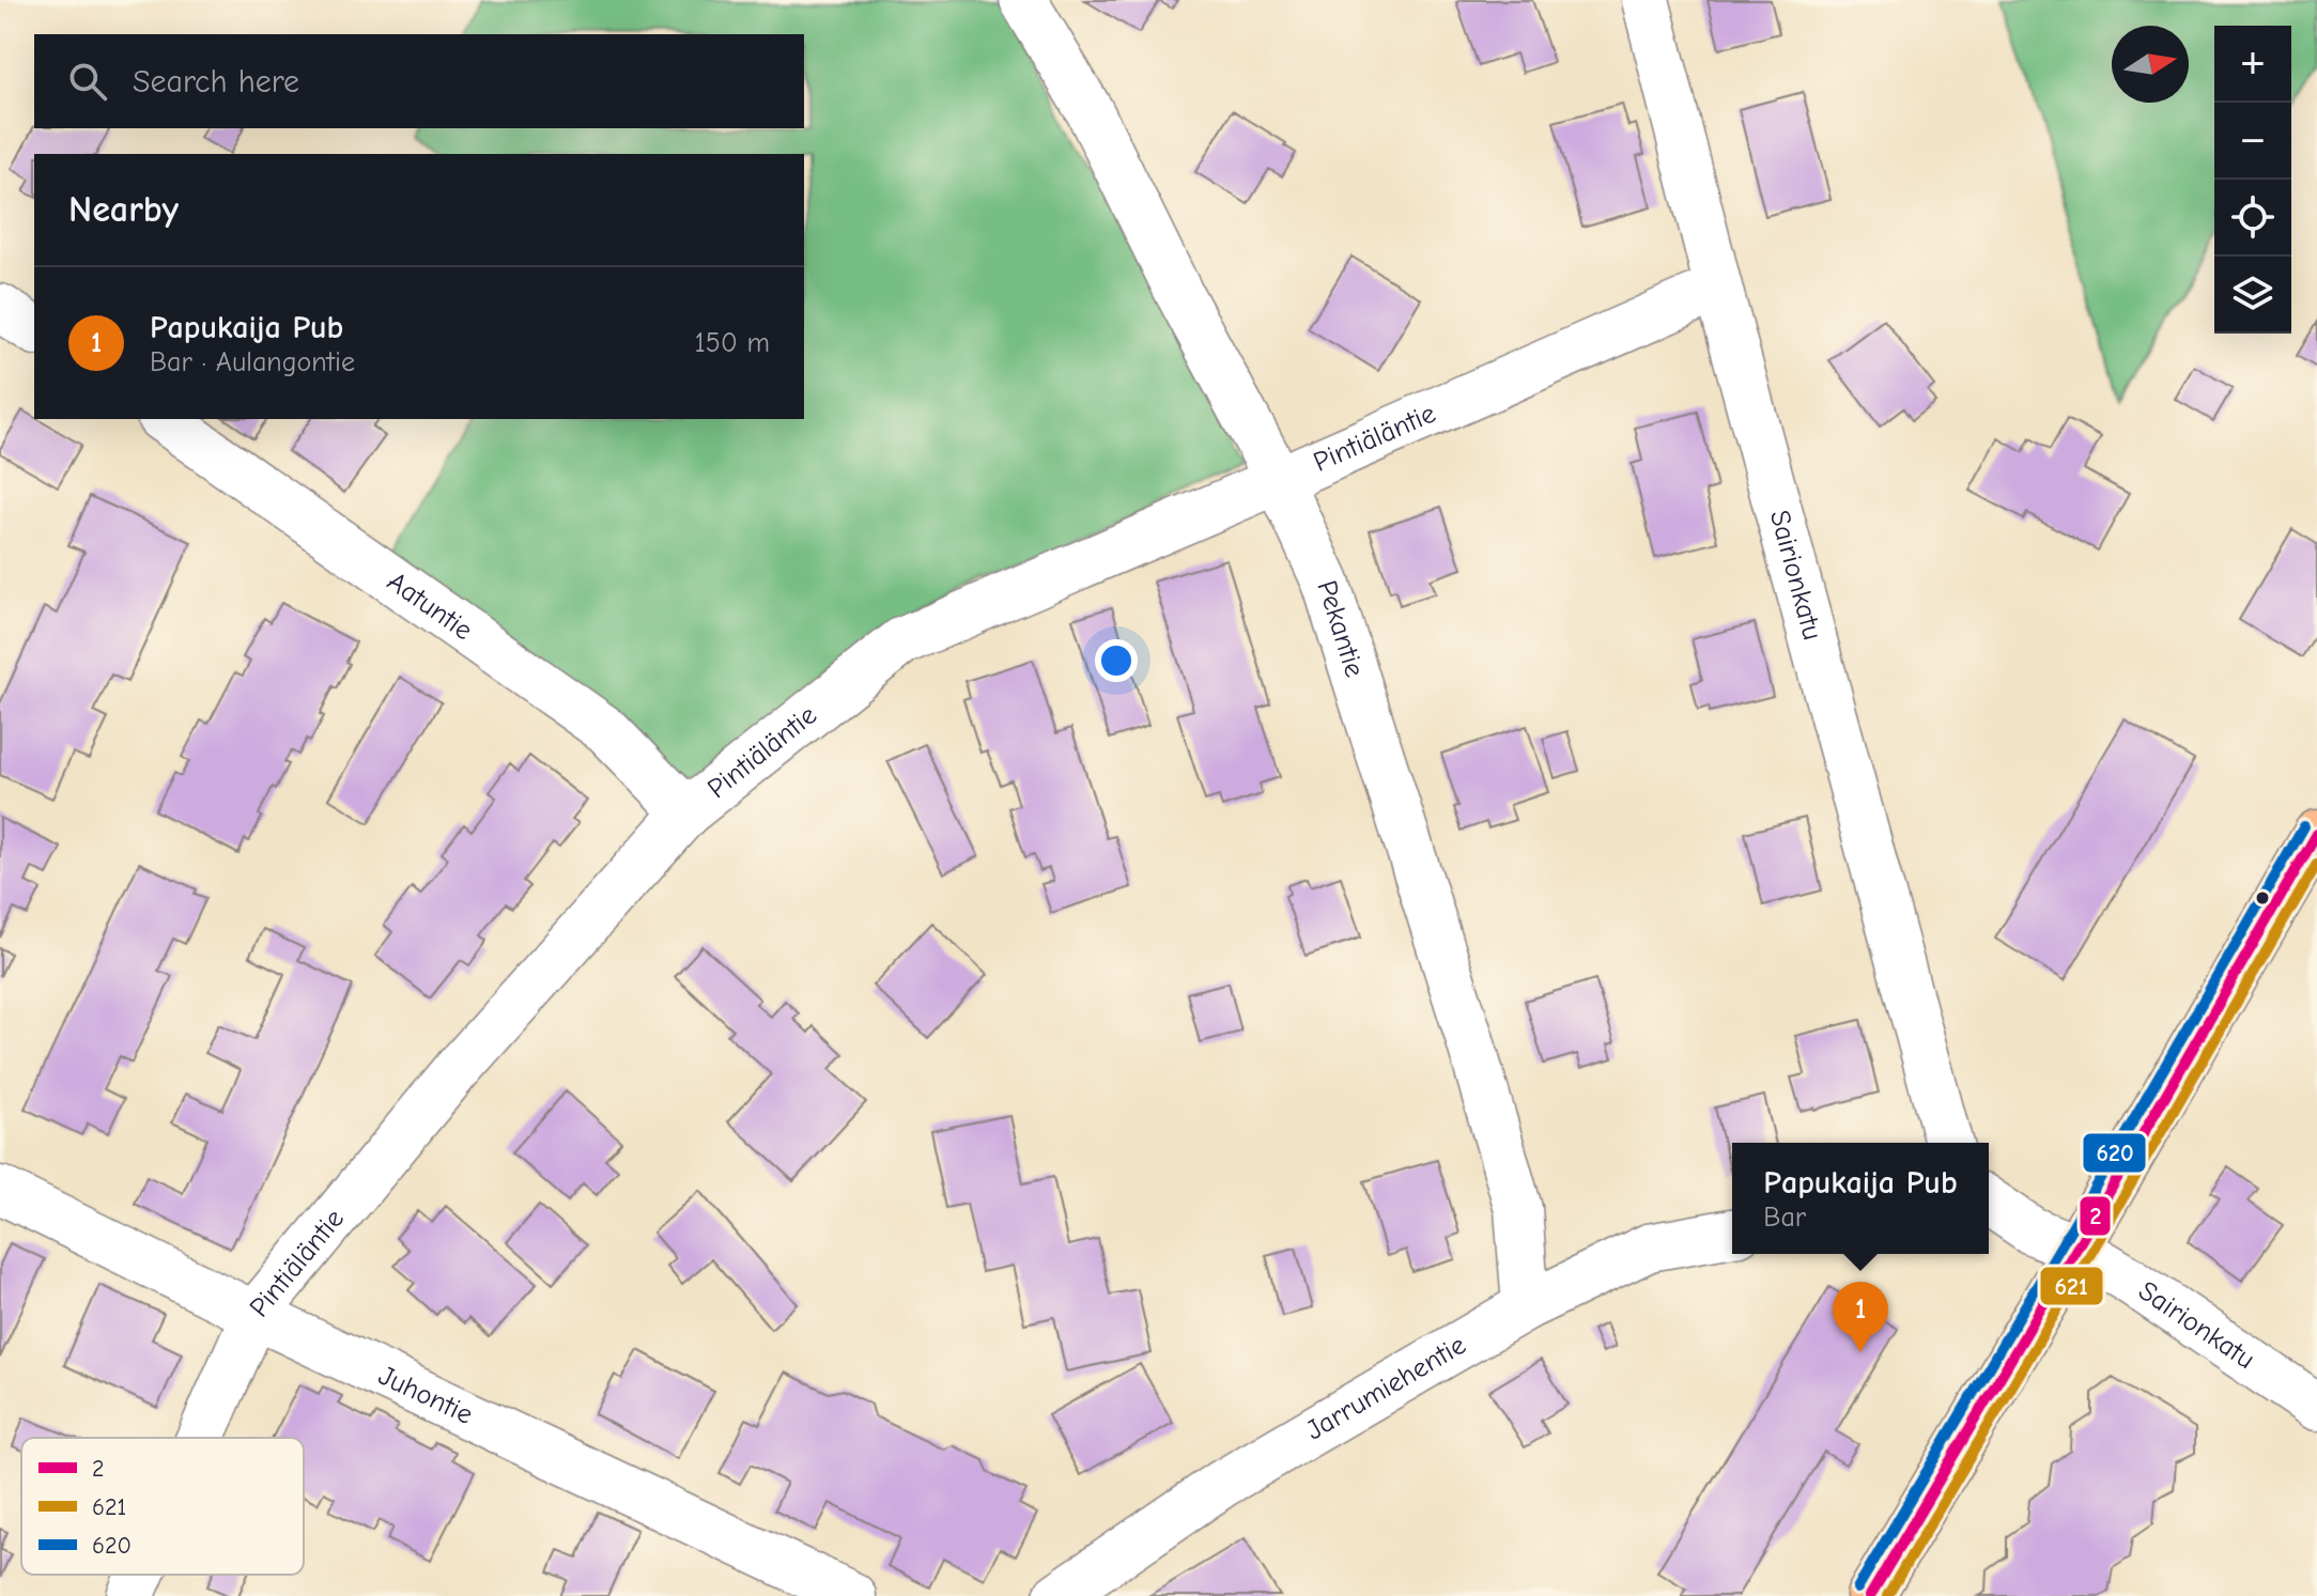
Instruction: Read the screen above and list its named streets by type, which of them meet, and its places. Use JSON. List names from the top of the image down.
{
  "streets": {
    "street": [
      "Pintiäläntie",
      "Sairionkatu",
      "Aatuntie",
      "Pekantie",
      "Jarrumiehentie",
      "Juhontie"
    ]
  },
  "crossings": [
    ["Pintiäläntie", "Sairionkatu"],
    ["Pintiäläntie", "Aatuntie"],
    ["Pintiäläntie", "Pekantie"],
    ["Pintiäläntie", "Juhontie"],
    ["Pekantie", "Jarrumiehentie"]
  ],
  "lines": ["transit line 620", "transit line 2", "transit line 621"],
  "legend": ["2", "621", "620"],
  "north": "right",
  "page": {
    "map_buttons": ["+", "−"],
    "search": "Search here",
    "heading": "Nearby",
    "list": [
      {
        "mark": "1",
        "name": "Papukaija Pub",
        "note": "Bar · Aulangontie",
        "value": "150 m"
      }
    ],
    "popup": ["Papukaija Pub", "Bar"],
    "pins": "1"
  }
}
